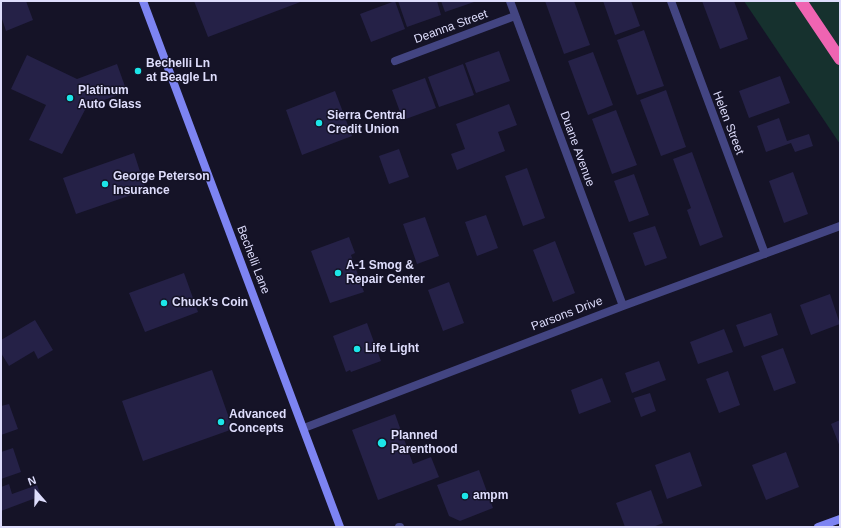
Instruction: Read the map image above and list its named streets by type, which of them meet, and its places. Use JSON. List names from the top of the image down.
{
  "streets": {
    "main road": ["Bechelli Lane"],
    "street": [
      "Deanna Street",
      "Helen Street",
      "Duane Avenue",
      "Parsons Drive"
    ]
  },
  "crossings": [
    ["Deanna Street", "Duane Avenue"],
    ["Helen Street", "Parsons Drive"],
    ["Duane Avenue", "Parsons Drive"],
    ["Bechelli Lane", "Parsons Drive"]
  ],
  "places": [
    "Bechelli Ln at Beagle Ln",
    "Platinum Auto Glass",
    "Sierra Central Credit Union",
    "George Peterson Insurance",
    "A-1 Smog & Repair Center",
    "Chuck's Coin",
    "Life Light",
    "Advanced Concepts",
    "Planned Parenthood",
    "ampm"
  ],
  "north": "top"
}
